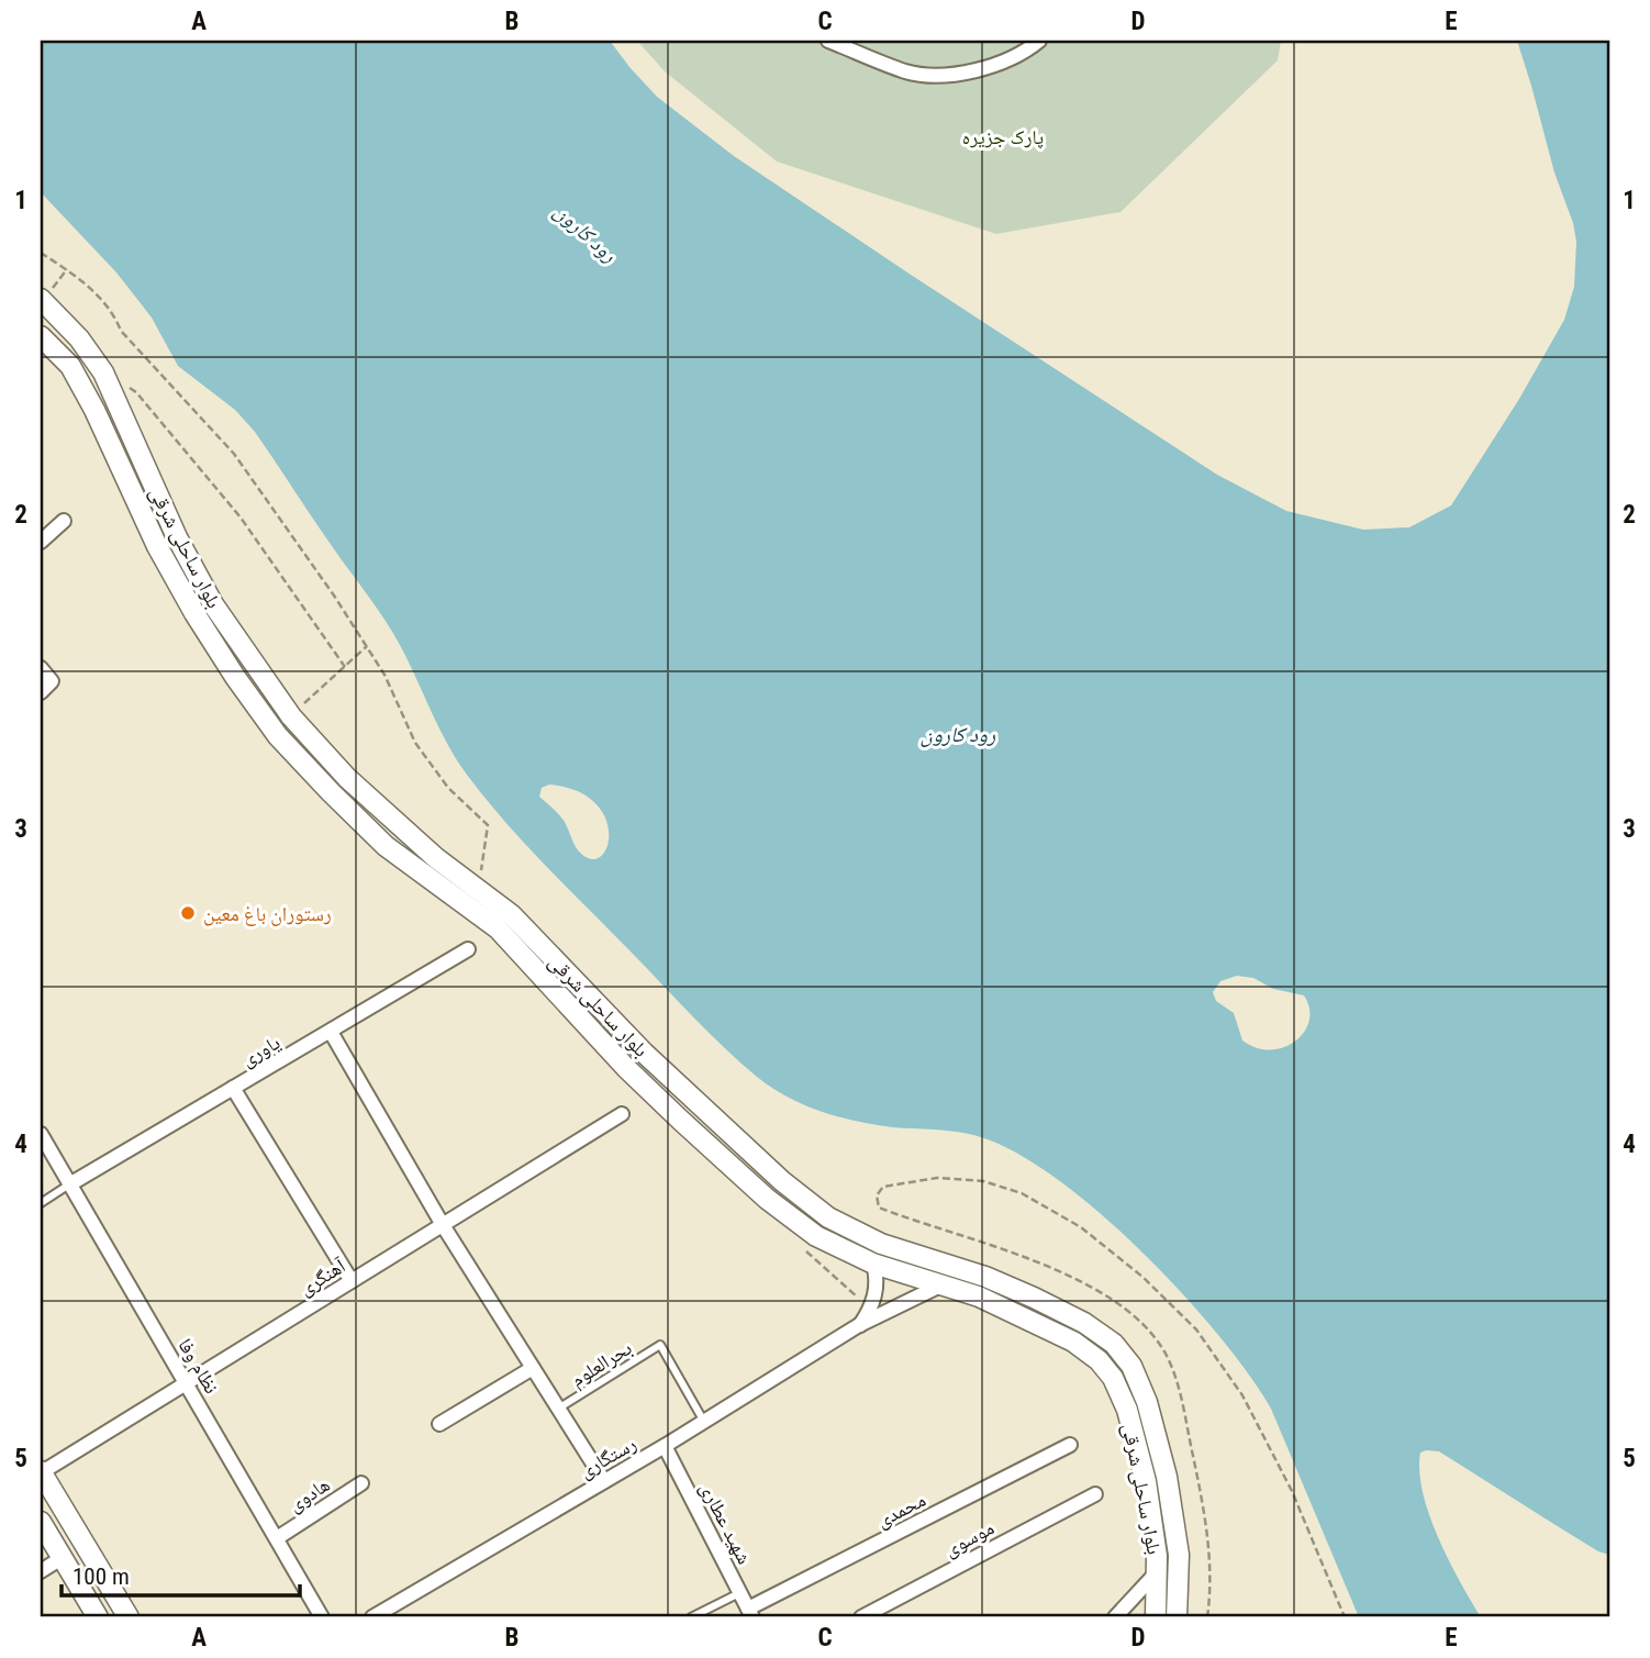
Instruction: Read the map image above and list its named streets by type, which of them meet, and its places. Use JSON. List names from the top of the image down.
{
  "streets": {
    "main road": ["بلوار ساحلی شرقی"],
    "street": [
      "یاوری",
      "آهنگری",
      "نظام وفا",
      "رستگاری",
      "هادوی",
      "محمدی",
      "شهید عطاری",
      "موسوی"
    ],
    "lane": ["بحرالعلوم"]
  },
  "crossings": [
    ["بلوار ساحلی شرقی", "رستگاری"],
    ["یاوری", "نظام وفا"],
    ["آهنگری", "نظام وفا"],
    ["بحرالعلوم", "رستگاری"],
    ["نظام وفا", "هادوی"],
    ["رستگاری", "شهید عطاری"],
    ["محمدی", "شهید عطاری"]
  ],
  "water": ["رود کارون"],
  "parks": ["پارک جزیره"],
  "places": ["رستوران باغ معین"],
  "scale_bar": "100 m",
  "grid": {
    "columns": [
      "A",
      "B",
      "C",
      "D",
      "E"
    ],
    "rows": [
      "1",
      "2",
      "3",
      "4",
      "5"
    ]
  }
}
